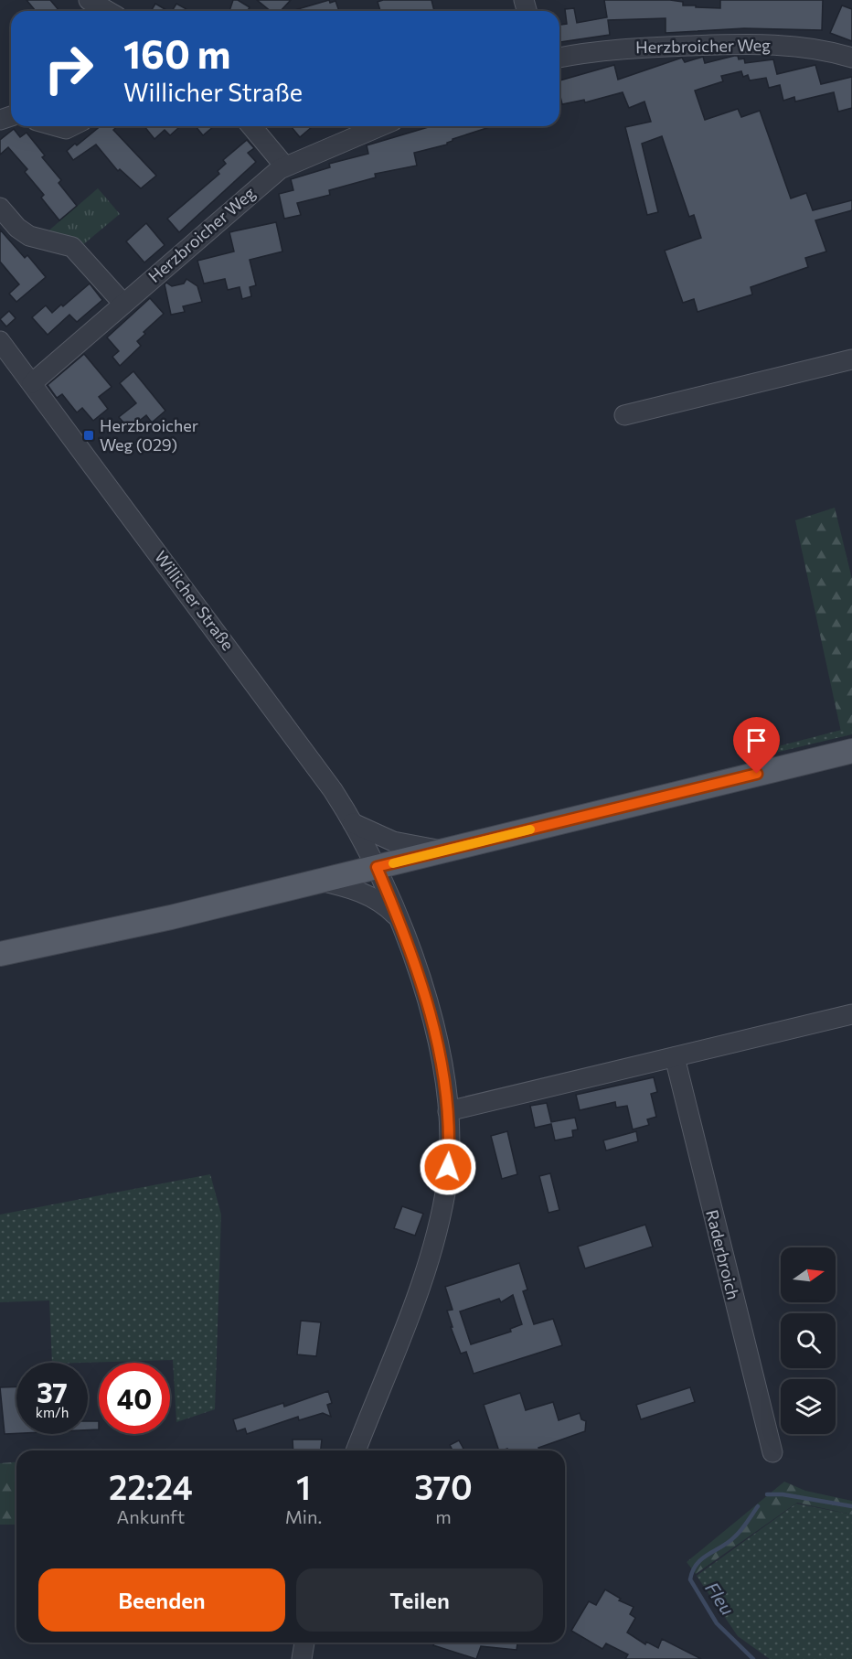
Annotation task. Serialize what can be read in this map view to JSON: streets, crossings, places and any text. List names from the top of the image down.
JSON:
{
  "streets": {
    "street": ["Herzbroicher Weg", "Willicher Straße", "Raderbroich"]
  },
  "crossings": [
    ["Herzbroicher Weg", "Willicher Straße"]
  ],
  "water": ["Fleu"],
  "places": {
    "transit": ["Herzbroicher Weg (029)"]
  },
  "north": "right",
  "page": {
    "turn": ["160 m", "Willicher Straße"],
    "speed": "37 km/h",
    "limit": "40",
    "eta": [
      "22:24",
      "Ankunft",
      "1",
      "Min.",
      "370",
      "m"
    ],
    "buttons": ["Beenden", "Teilen"]
  }
}
